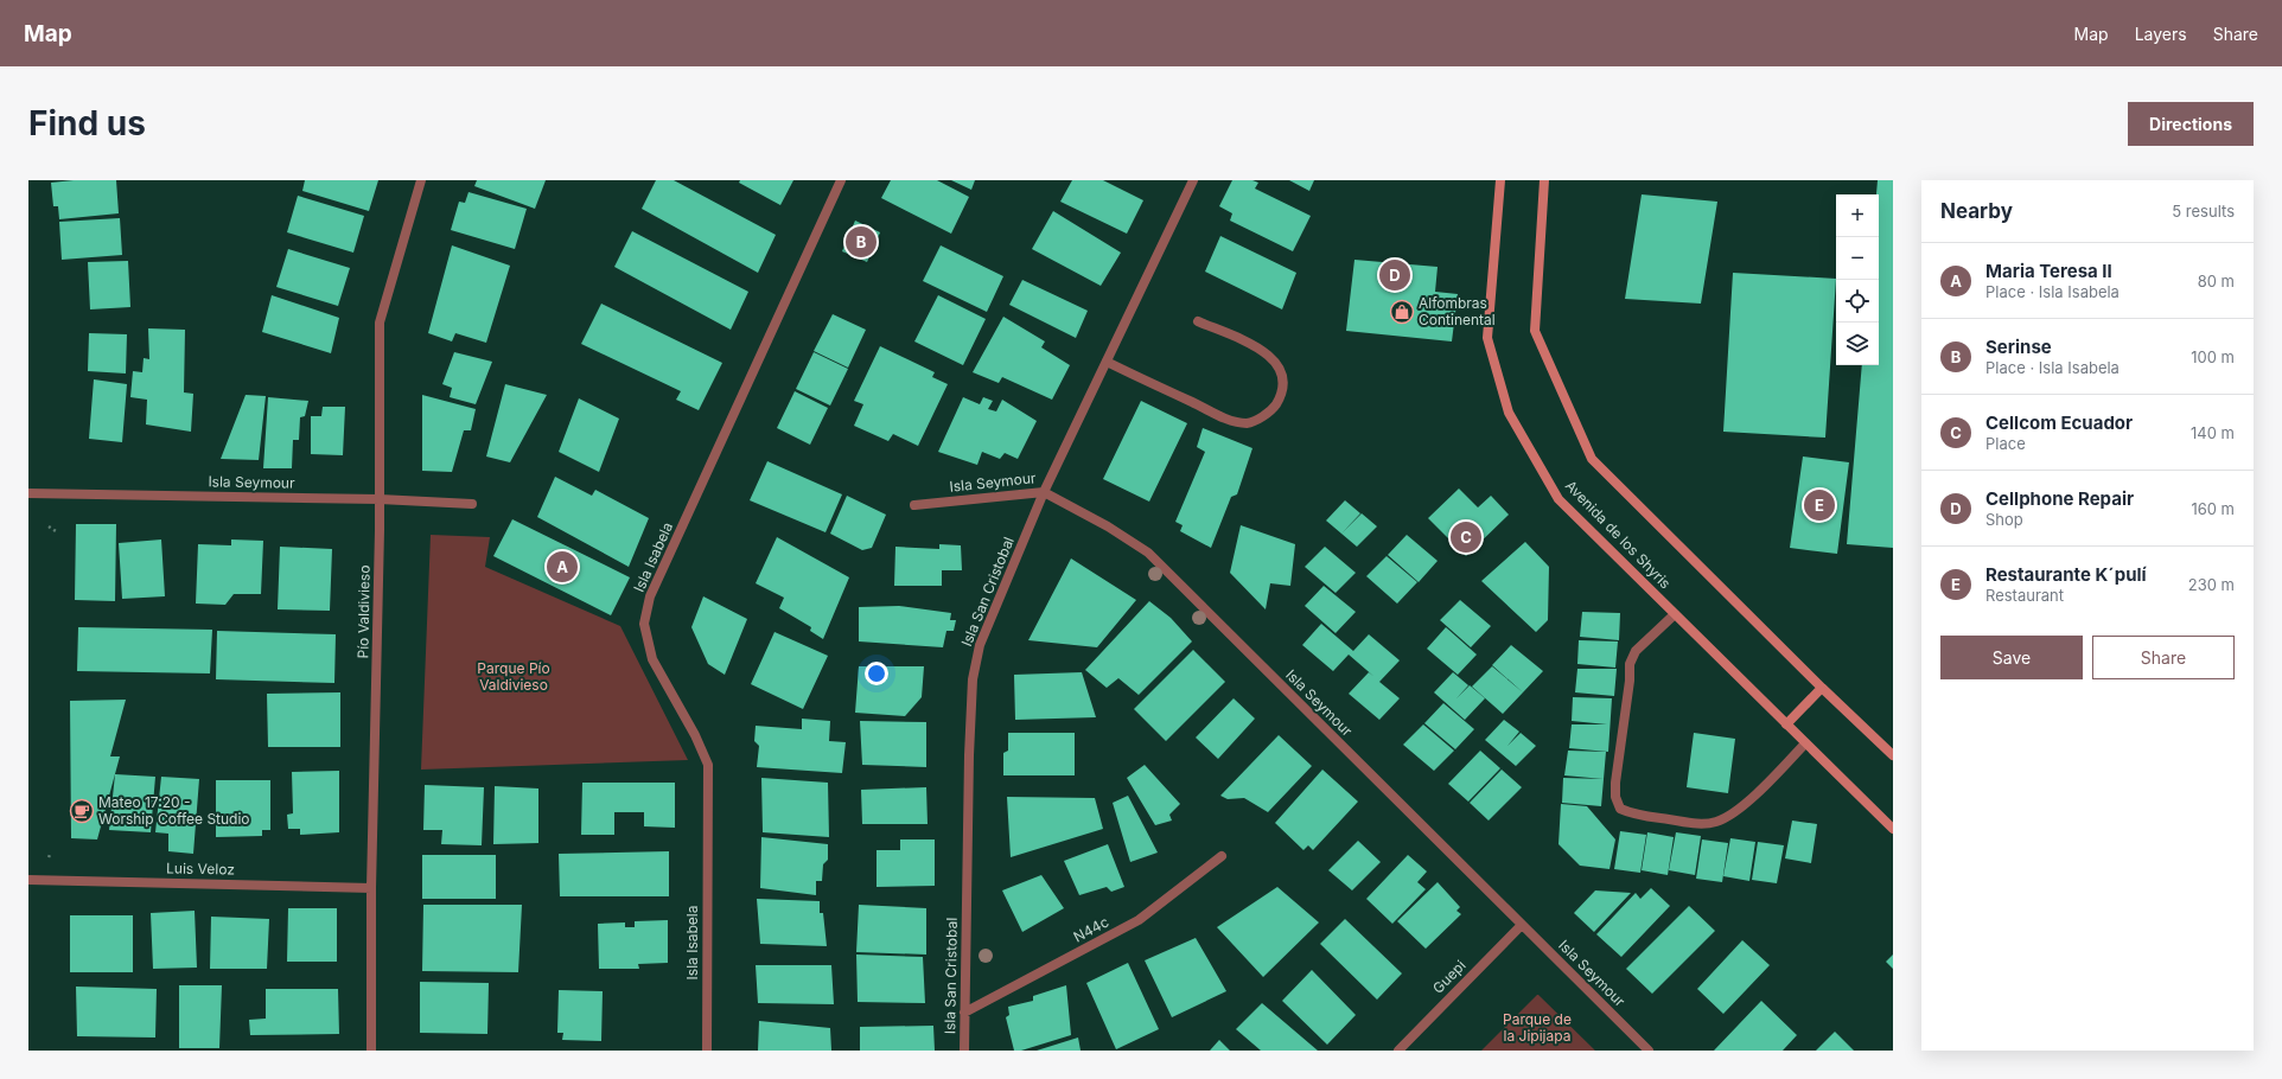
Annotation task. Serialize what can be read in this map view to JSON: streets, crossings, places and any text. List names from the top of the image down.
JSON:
{
  "streets": {
    "main road": ["Avenida de los Shyris"],
    "street": [
      "Isla Seymour",
      "Isla Isabela",
      "Isla San Cristobal",
      "Pío Valdivieso",
      "Luis Veloz",
      "N44c",
      "Guepi"
    ]
  },
  "crossings": [
    ["Isla Seymour", "Isla San Cristobal"],
    ["Isla Seymour", "Pío Valdivieso"],
    ["Isla Seymour", "Guepi"],
    ["Isla San Cristobal", "N44c"],
    ["Pío Valdivieso", "Luis Veloz"]
  ],
  "parks": ["Parque Pío Valdivieso", "Parque de la Jipijapa"],
  "places": {
    "shop": ["Alfombras Continental"],
    "cafe": ["Mateo 17:20 - Worship Coffee Studio"]
  },
  "page": {
    "header": "Map",
    "nav": ["Map", "Layers", "Share"],
    "buttons": [
      "Directions",
      ["Save", "Share"]
    ],
    "title": "Find us",
    "heading": ["Nearby", "5 results"],
    "map_buttons": ["+", "−"],
    "pins": [
      "B",
      "D",
      "E",
      "C",
      "A"
    ],
    "list": [
      {
        "mark": "A",
        "name": "Maria Teresa II",
        "note": "Place · Isla Isabela",
        "value": "80 m"
      },
      {
        "mark": "B",
        "name": "Serinse",
        "note": "Place · Isla Isabela",
        "value": "100 m"
      },
      {
        "mark": "C",
        "name": "Cellcom Ecuador",
        "note": "Place",
        "value": "140 m"
      },
      {
        "mark": "D",
        "name": "Cellphone Repair",
        "note": "Shop",
        "value": "160 m"
      },
      {
        "mark": "E",
        "name": "Restaurante K´pulí",
        "note": "Restaurant",
        "value": "230 m"
      }
    ]
  }
}
